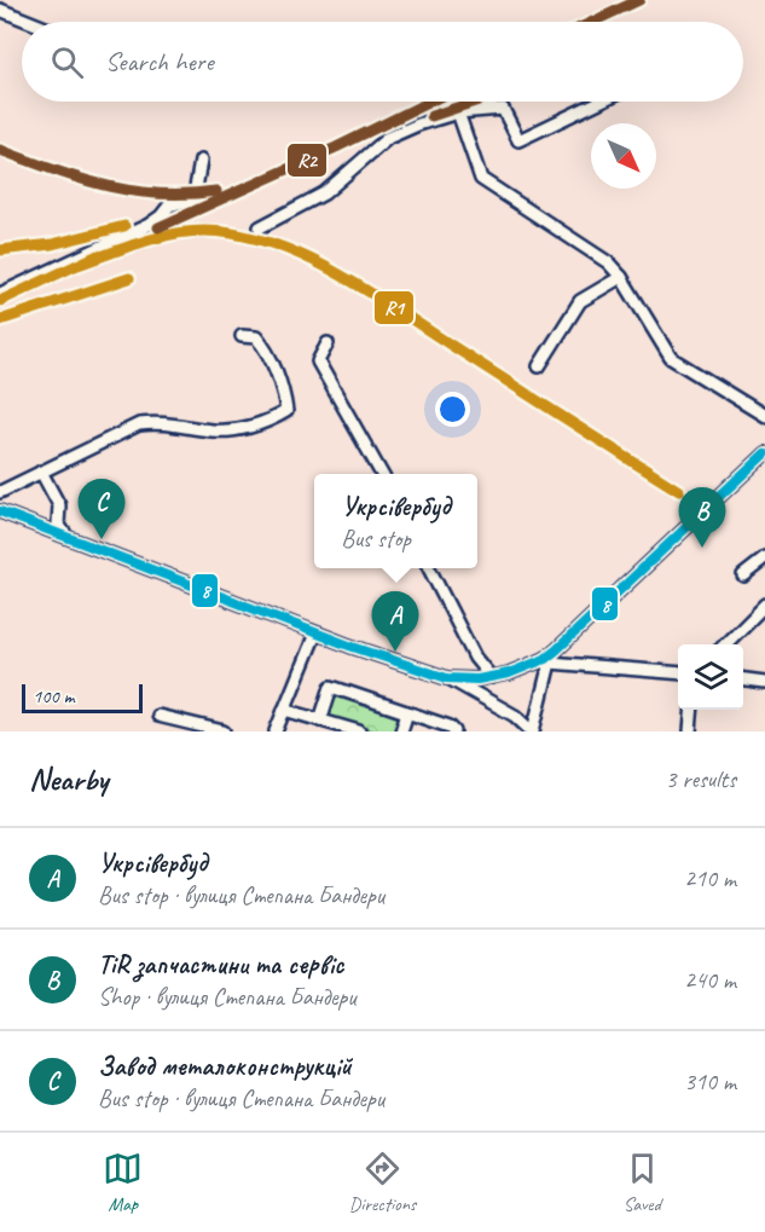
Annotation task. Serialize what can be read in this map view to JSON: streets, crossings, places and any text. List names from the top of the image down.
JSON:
{
  "lines": ["transit line R2", "transit line R1", "transit line 8"],
  "scale_bar": "100 m",
  "north": "bottom right",
  "page": {
    "search": "Search here",
    "popup": ["Укрсівербуд", "Bus stop"],
    "pins": ["C", "B", "A"],
    "scale": "100 m",
    "heading": ["Nearby", "3 results"],
    "list": [
      {
        "mark": "A",
        "name": "Укрсівербуд",
        "note": "Bus stop · вулиця Степана Бандери",
        "value": "210 m"
      },
      {
        "mark": "B",
        "name": "TiR запчастини та сервіс",
        "note": "Shop · вулиця Степана Бандери",
        "value": "240 m"
      },
      {
        "mark": "C",
        "name": "Завод металоконструкцій",
        "note": "Bus stop · вулиця Степана Бандери",
        "value": "310 m"
      }
    ],
    "nav": ["Map", "Directions", "Saved"]
  }
}
